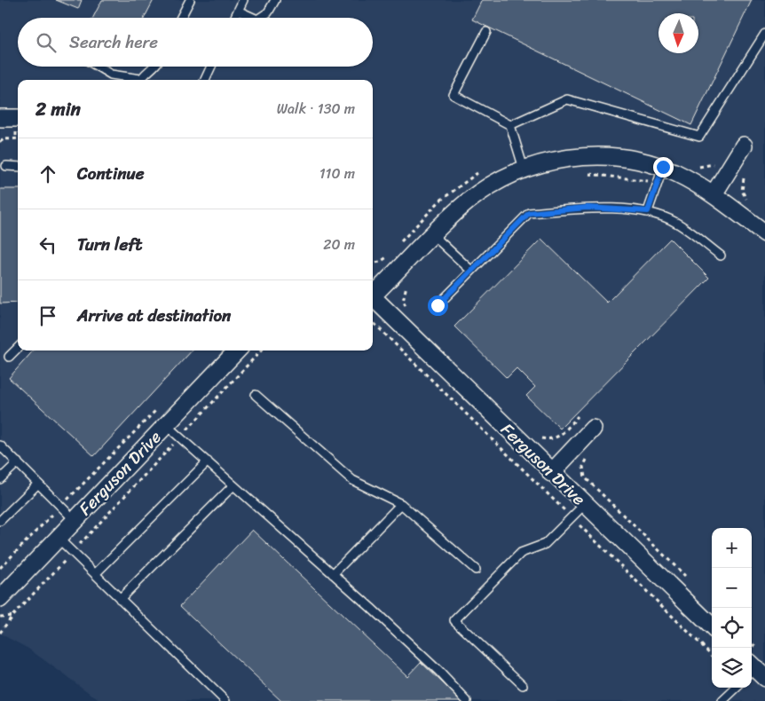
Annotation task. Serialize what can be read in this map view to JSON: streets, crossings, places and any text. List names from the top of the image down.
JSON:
{
  "streets": {
    "street": ["Ferguson Drive"]
  },
  "north": "bottom",
  "page": {
    "search": "Search here",
    "heading": ["2 min", "Walk · 130 m"],
    "list": [
      ["Continue", "110 m"],
      ["Turn left", "20 m"],
      "Arrive at destination"
    ],
    "map_buttons": ["+", "−"]
  }
}
